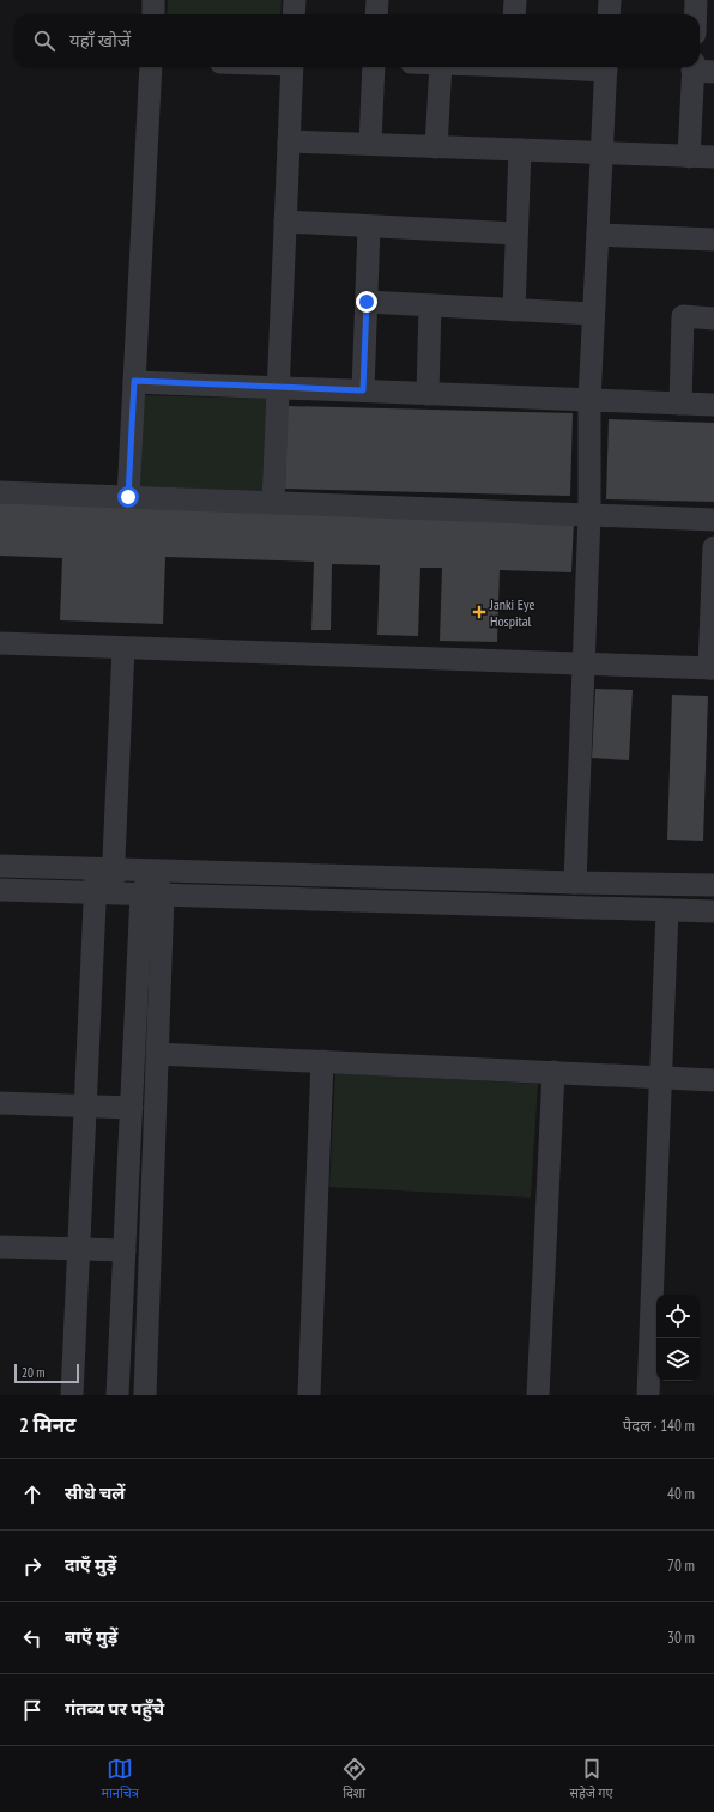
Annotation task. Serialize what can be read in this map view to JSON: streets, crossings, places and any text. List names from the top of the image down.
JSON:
{
  "places": {
    "health": ["Janki Eye Hospital"]
  },
  "scale_bar": "20 m",
  "page": {
    "search": "यहाँ खोजें",
    "scale": "20 m",
    "heading": ["2 मिनट", "पैदल · 140 m"],
    "list": [
      ["सीधे चलें", "40 m"],
      ["दाएँ मुड़ें", "70 m"],
      ["बाएँ मुड़ें", "30 m"],
      "गंतव्य पर पहुँचे"
    ],
    "nav": ["मानचित्र", "दिशा", "सहेजे गए"]
  }
}
